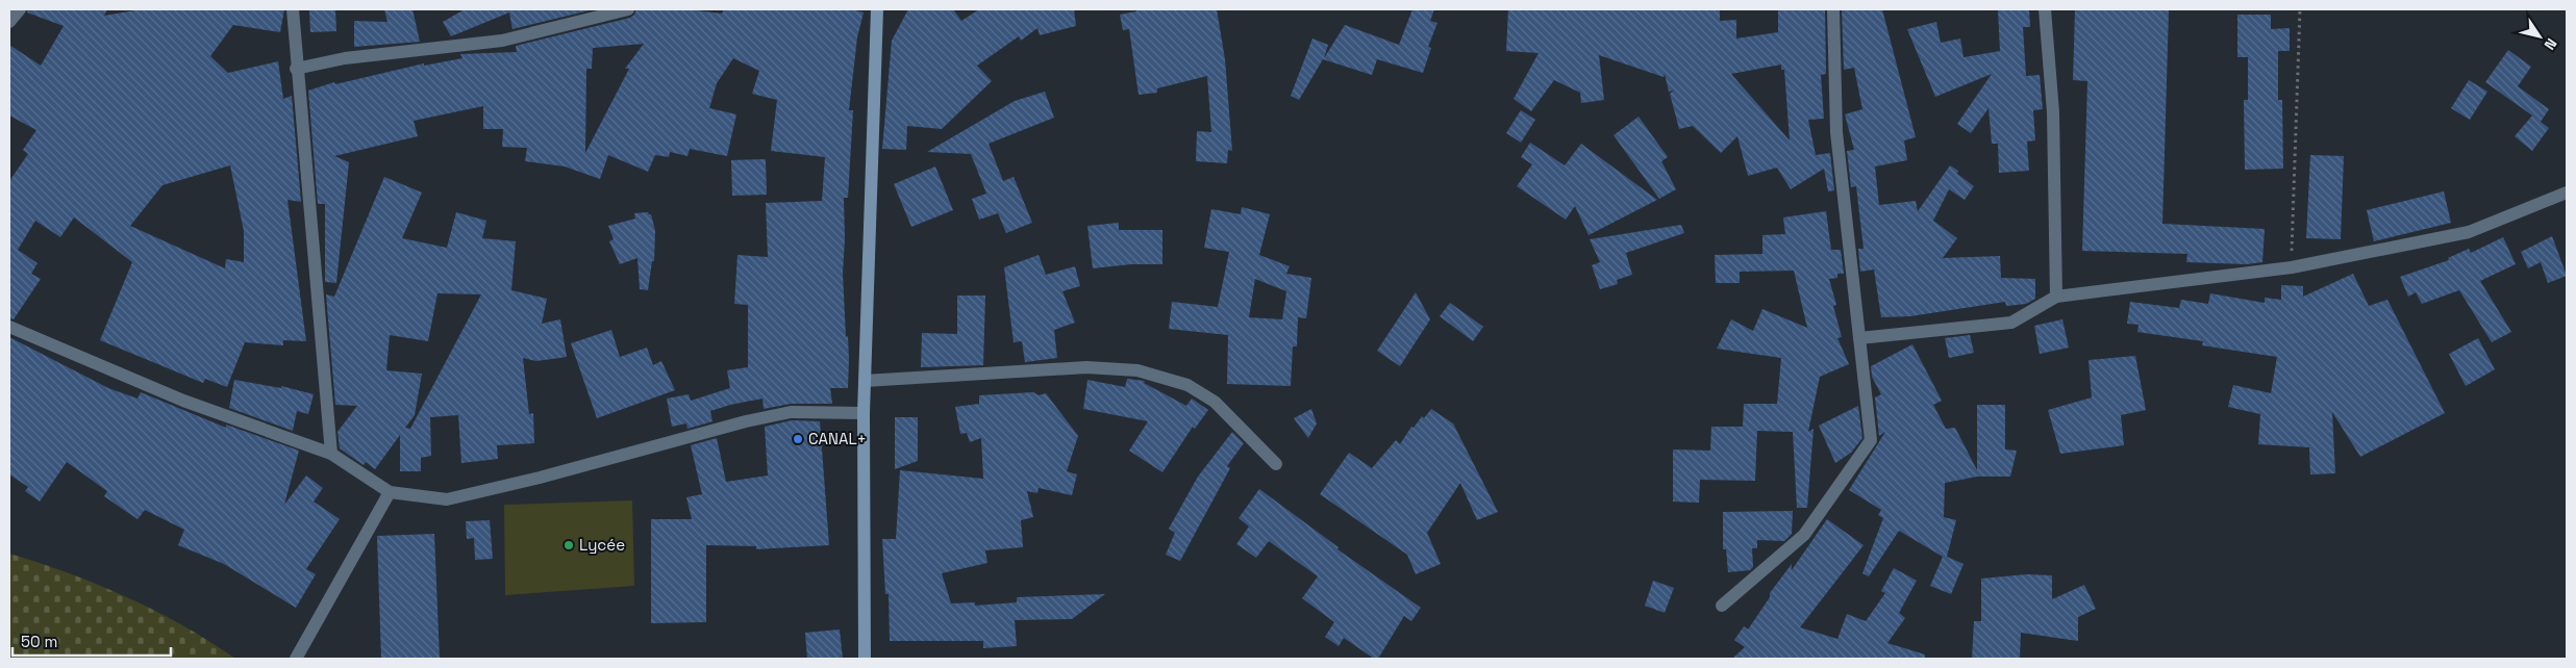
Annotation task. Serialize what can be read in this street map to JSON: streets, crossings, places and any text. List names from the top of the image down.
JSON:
{
  "places": ["CANAL+", "Lycée"],
  "scale_bar": "50 m",
  "north": "bottom right"
}
